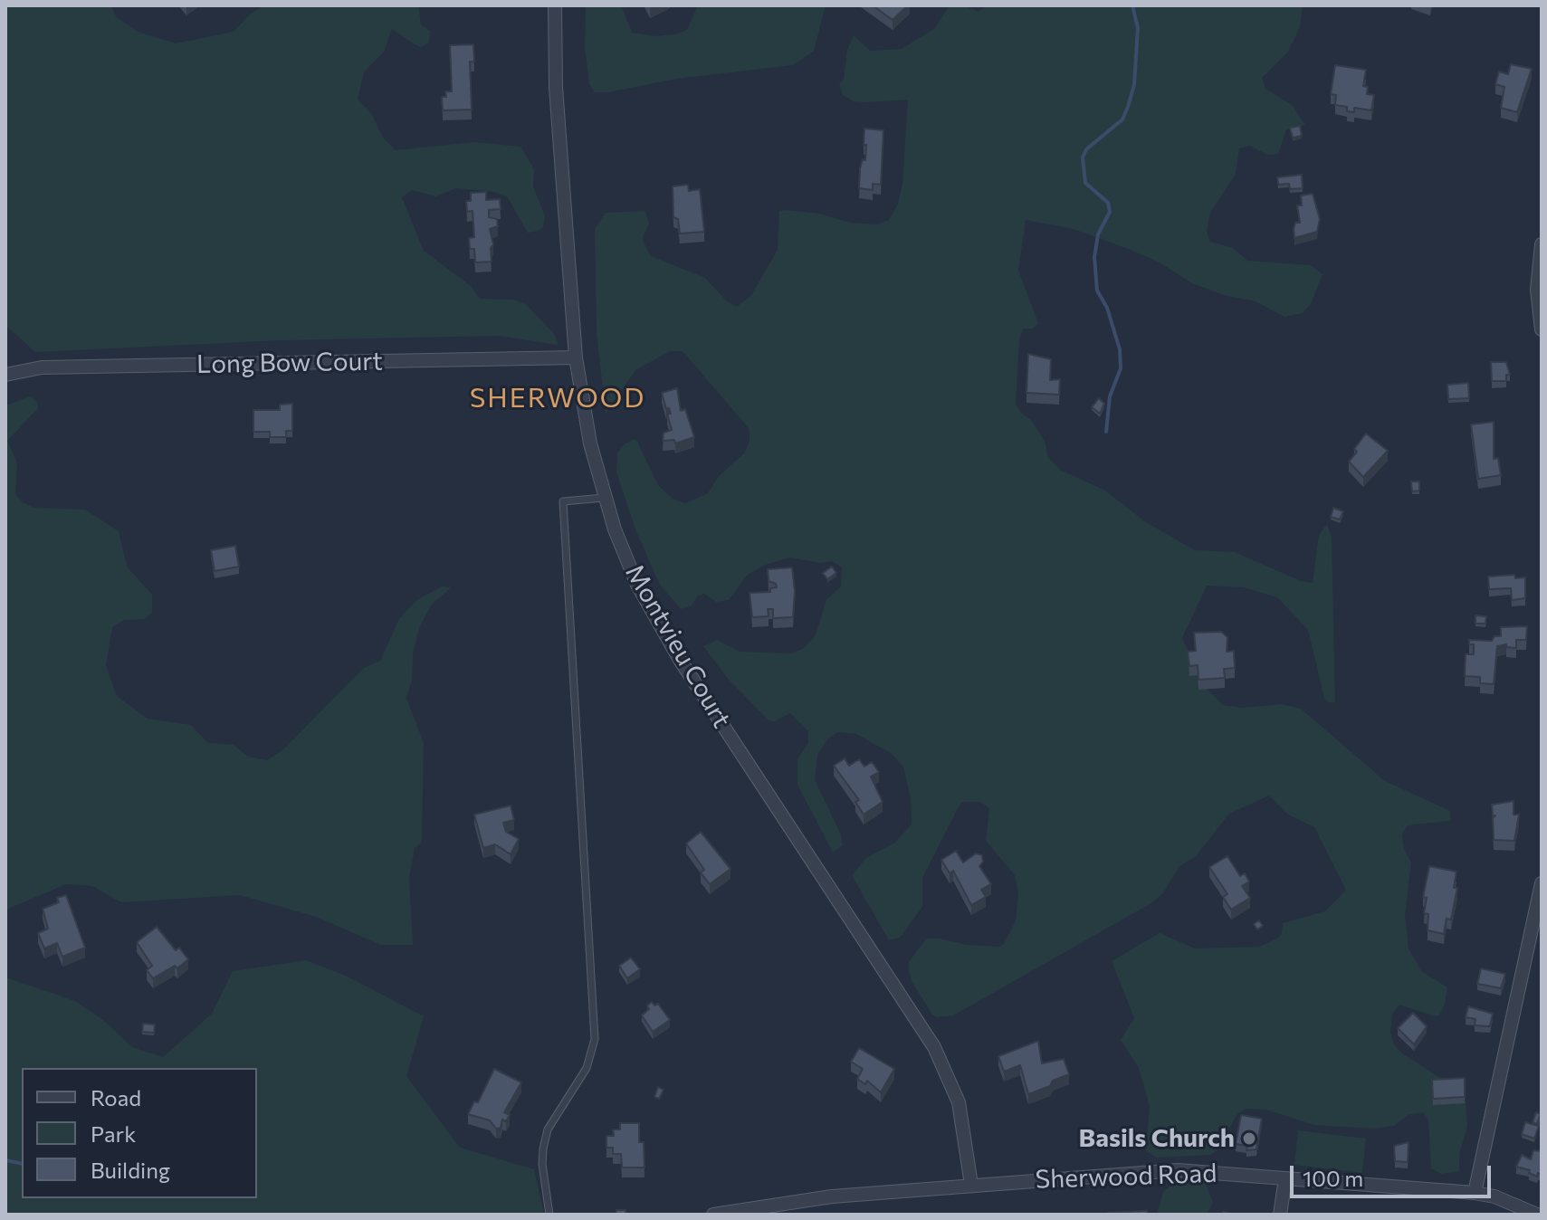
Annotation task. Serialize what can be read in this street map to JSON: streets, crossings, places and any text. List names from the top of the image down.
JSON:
{
  "streets": {
    "street": ["Long Bow Court", "Montvieu Court", "Sherwood Road"]
  },
  "crossings": [
    ["Long Bow Court", "Montvieu Court"],
    ["Montvieu Court", "Sherwood Road"]
  ],
  "districts": ["SHERWOOD"],
  "places": ["Basils Church"],
  "legend": ["Road", "Park", "Building"],
  "scale_bar": "100 m"
}
